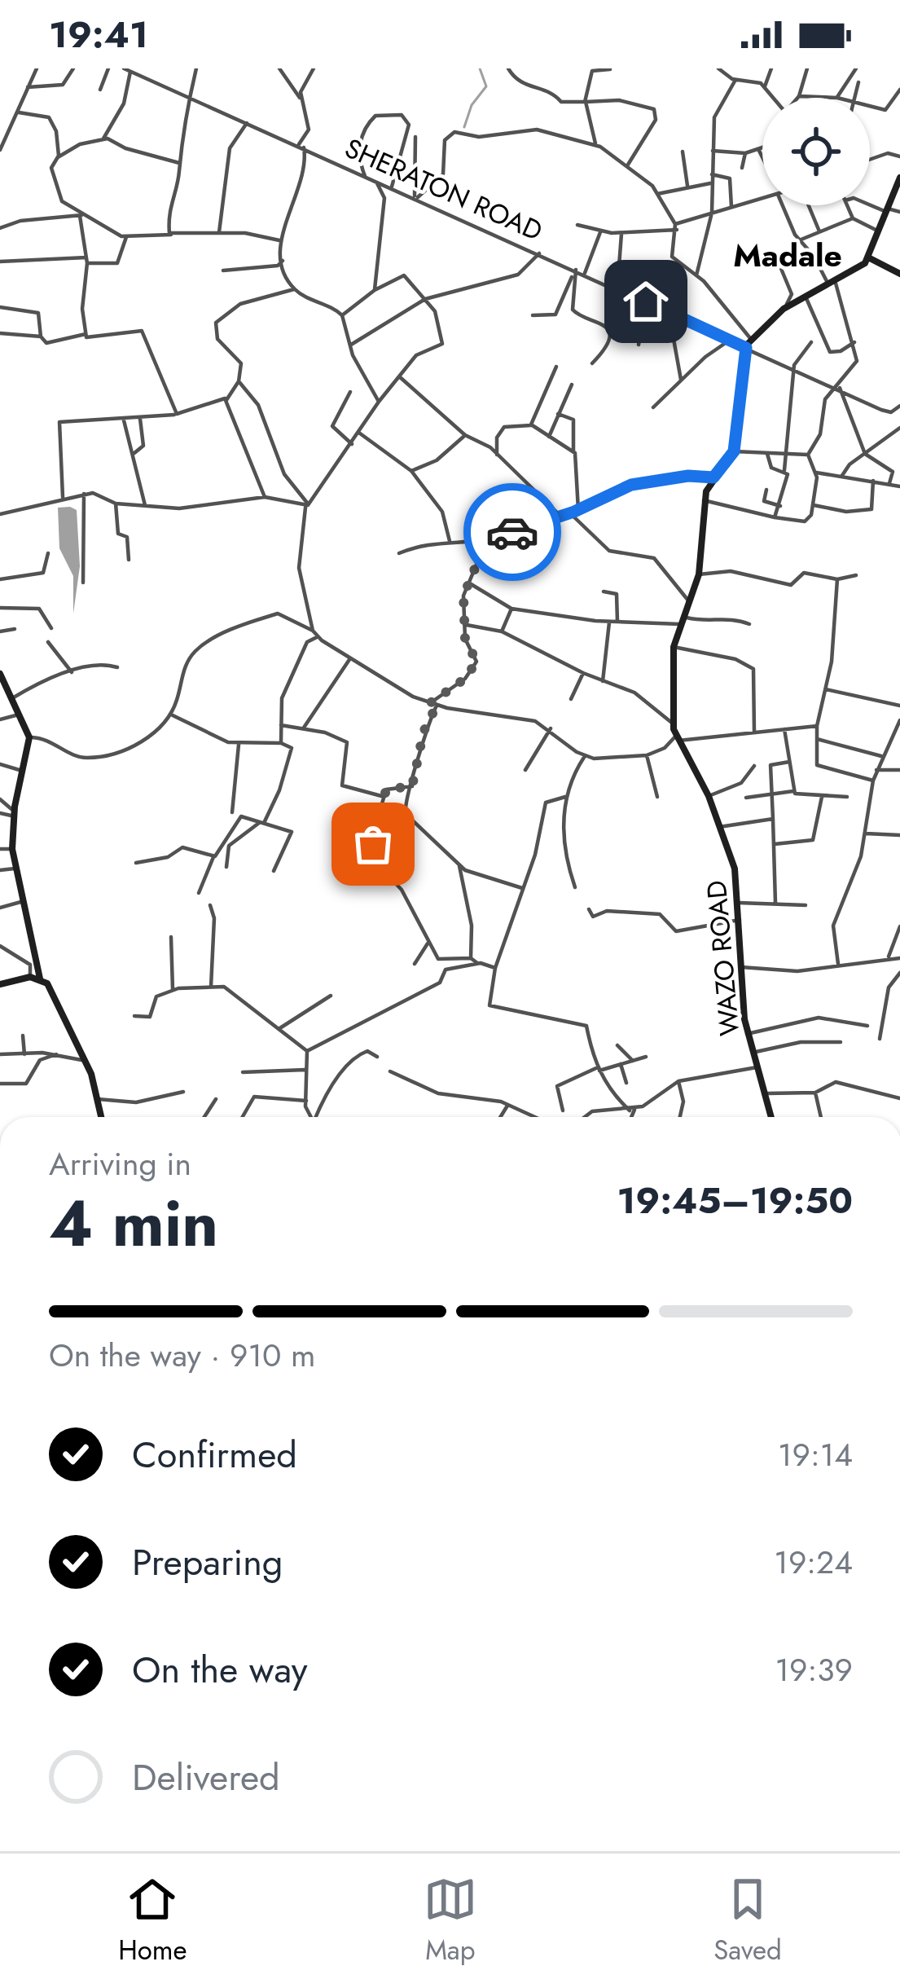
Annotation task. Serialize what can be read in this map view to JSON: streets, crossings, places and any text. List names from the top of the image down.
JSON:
{
  "streets": {
    "main road": ["WAZO ROAD"],
    "street": ["SHERATON ROAD"]
  },
  "districts": ["Madale"],
  "page": {
    "status": "19:41",
    "heading": ["4 min", "Arriving in", "19:45–19:50"],
    "bar": "On the way · 910 m",
    "list": [
      ["Confirmed", "19:14"],
      ["Preparing", "19:24"],
      ["On the way", "19:39"],
      "Delivered"
    ],
    "tabs": ["Home", "Map", "Saved"]
  }
}
